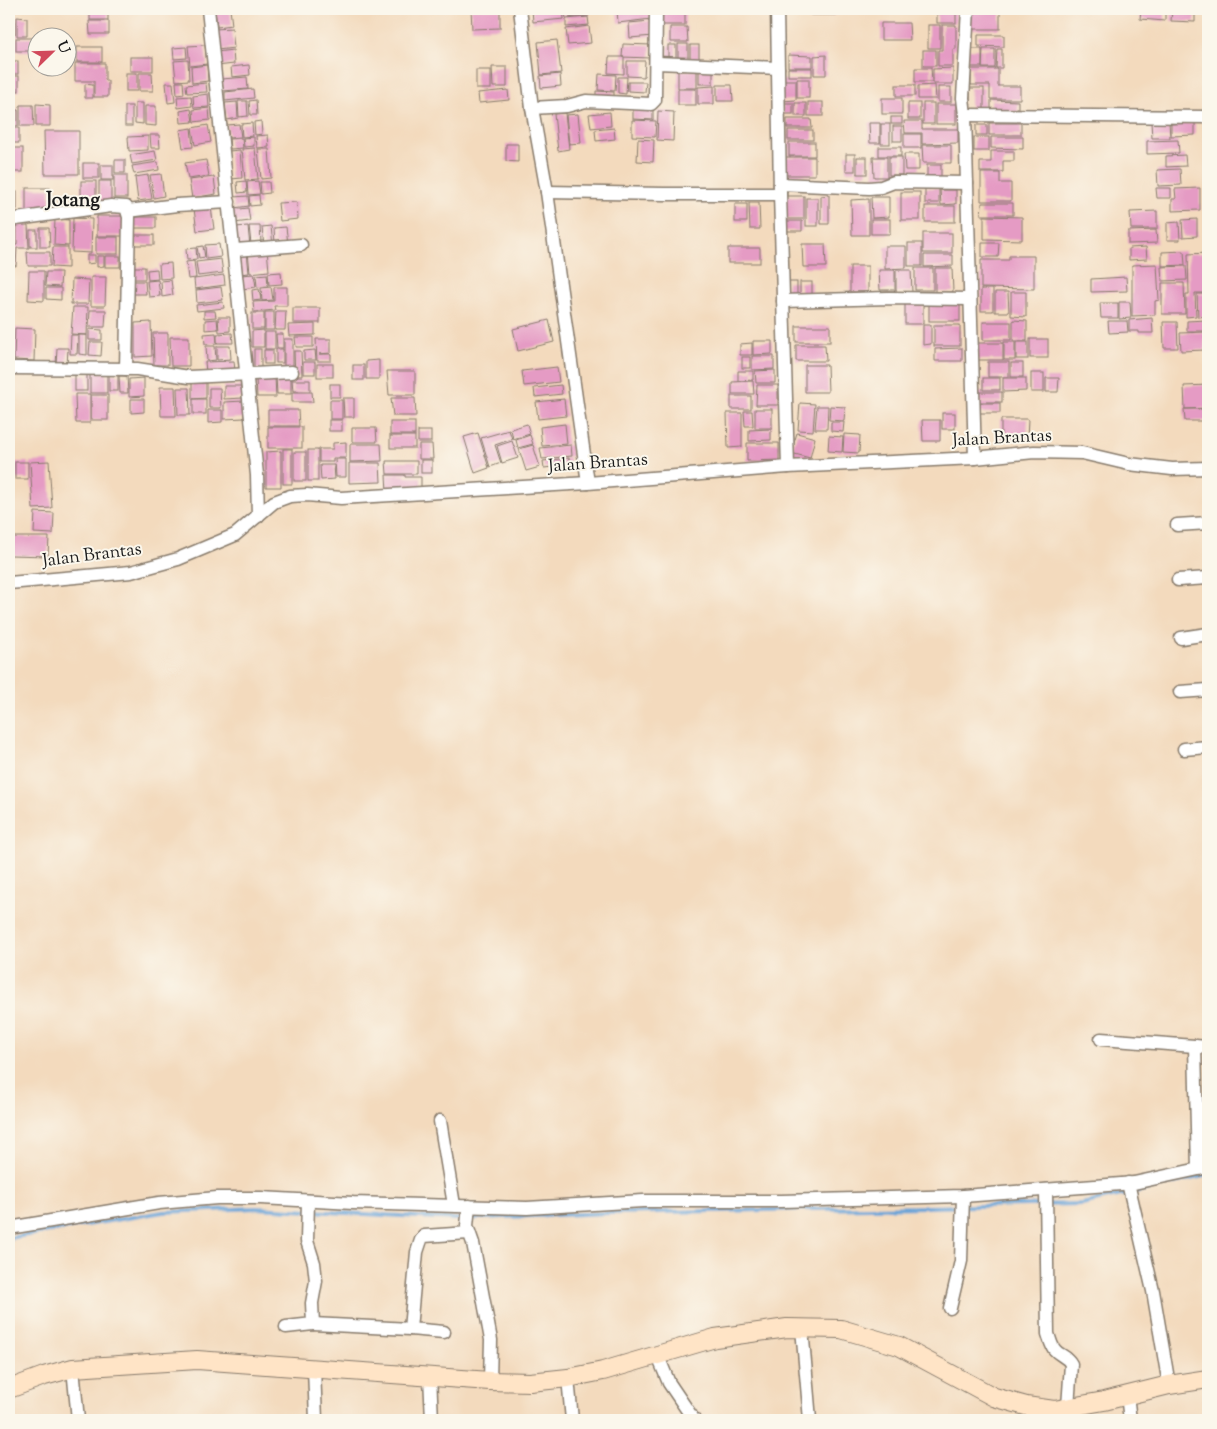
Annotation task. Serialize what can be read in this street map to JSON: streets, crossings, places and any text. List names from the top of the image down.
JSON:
{
  "streets": {
    "street": ["Jalan Brantas"]
  },
  "districts": ["Jotang"],
  "north": "top right"
}
